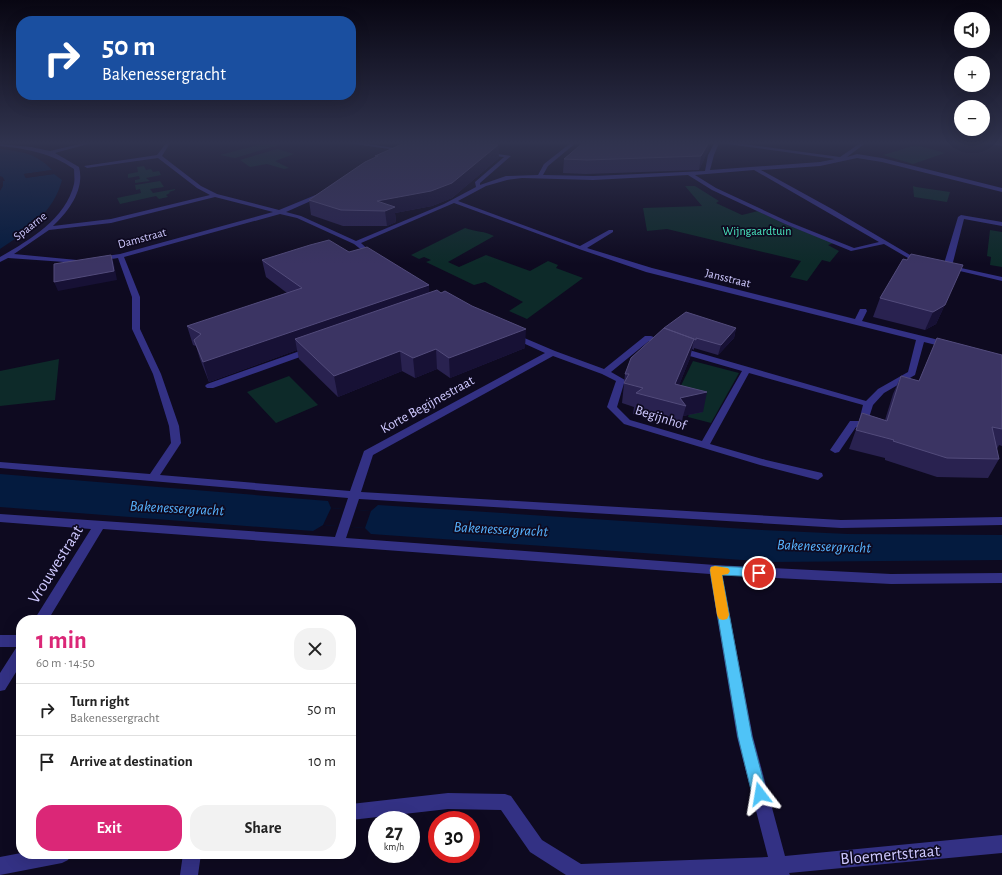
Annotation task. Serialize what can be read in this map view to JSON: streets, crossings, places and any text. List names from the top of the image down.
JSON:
{
  "streets": {
    "street": [
      "Spaarne",
      "Damstraat",
      "Jansstraat",
      "Korte Begijnestraat",
      "Begijnhof",
      "Vrouwestraat",
      "Bloemertstraat"
    ]
  },
  "water": ["Bakenessergracht"],
  "parks": ["Wijngaardtuin"],
  "page": {
    "map_buttons": ["+", "−"],
    "turn": ["50 m", "Bakenessergracht"],
    "heading": ["1 min", "60 m · 14:50"],
    "list": [
      {
        "name": "Turn right",
        "note": "Bakenessergracht",
        "value": "50 m"
      },
      {
        "name": "Arrive at destination",
        "value": "10 m"
      }
    ],
    "buttons": ["Exit", "Share"],
    "speed": "27 km/h",
    "limit": "30"
  }
}
